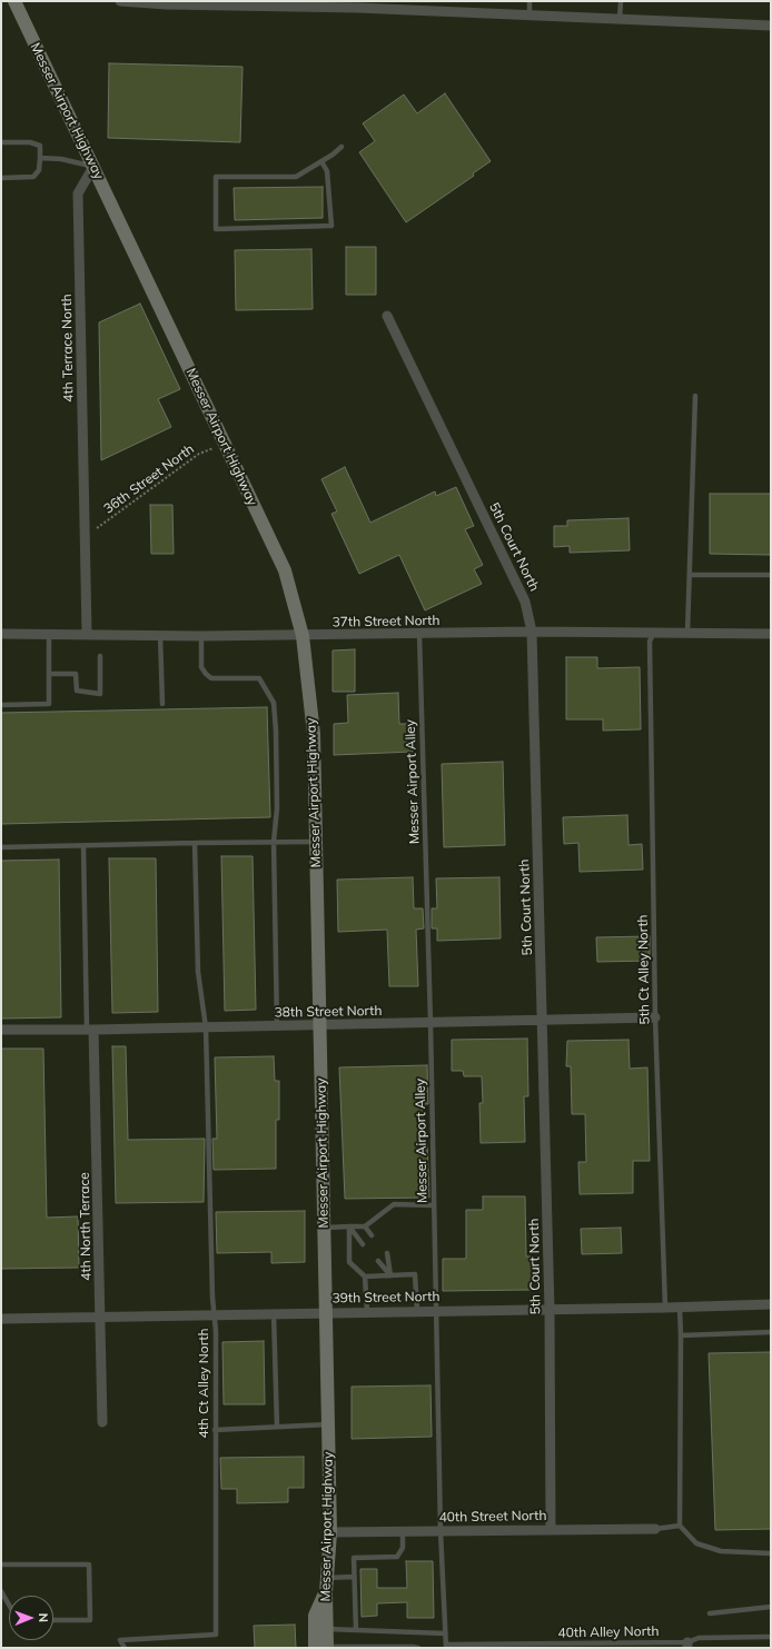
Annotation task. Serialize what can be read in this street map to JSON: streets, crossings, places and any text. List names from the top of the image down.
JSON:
{
  "streets": {
    "main road": ["Messer Airport Highway"],
    "street": [
      "4th Terrace North",
      "5th Court North",
      "37th Street North",
      "38th Street North",
      "4th North Terrace",
      "39th Street North",
      "40th Street North"
    ],
    "lane": [
      "Messer Airport Alley",
      "5th Ct Alley North",
      "4th Ct Alley North",
      "40th Alley North"
    ],
    "path": ["36th Street North"]
  },
  "crossings": [
    ["Messer Airport Highway", "4th Terrace North"],
    ["Messer Airport Highway", "36th Street North"],
    ["Messer Airport Highway", "37th Street North"],
    ["Messer Airport Highway", "38th Street North"],
    ["Messer Airport Highway", "39th Street North"],
    ["Messer Airport Highway", "40th Street North"],
    ["4th Terrace North", "36th Street North"],
    ["4th Terrace North", "37th Street North"],
    ["5th Court North", "37th Street North"],
    ["5th Court North", "38th Street North"],
    ["5th Court North", "39th Street North"],
    ["5th Court North", "40th Street North"],
    ["37th Street North", "Messer Airport Alley"],
    ["37th Street North", "5th Ct Alley North"],
    ["Messer Airport Alley", "38th Street North"],
    ["Messer Airport Alley", "39th Street North"],
    ["Messer Airport Alley", "40th Street North"],
    ["Messer Airport Alley", "40th Alley North"],
    ["5th Ct Alley North", "38th Street North"],
    ["5th Ct Alley North", "39th Street North"],
    ["38th Street North", "4th North Terrace"],
    ["38th Street North", "4th Ct Alley North"],
    ["4th North Terrace", "39th Street North"],
    ["39th Street North", "4th Ct Alley North"]
  ],
  "north": "right"
}
